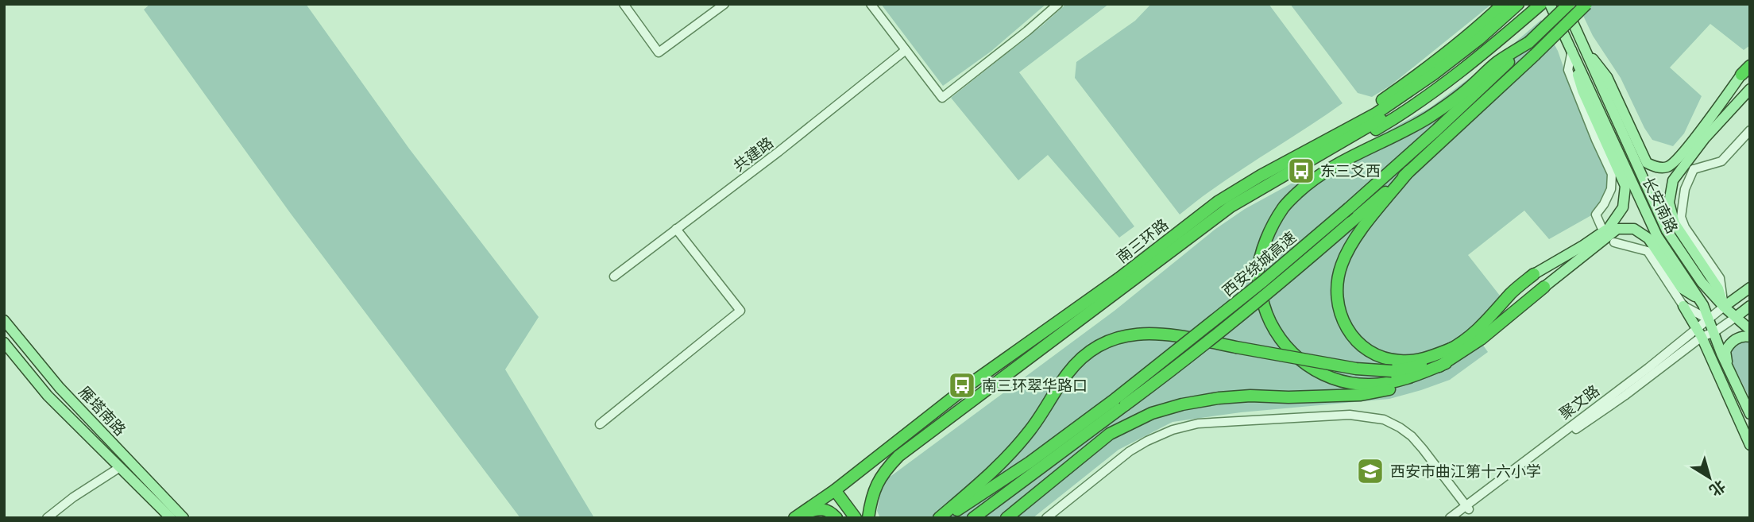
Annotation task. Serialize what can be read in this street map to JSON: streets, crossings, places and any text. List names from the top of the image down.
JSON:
{
  "streets": {
    "highway": ["南三环路", "西安绕城高速"],
    "main road": ["长安南路", "雁塔南路"],
    "street": ["共建路", "聚文路"]
  },
  "crossings": [
    ["长安南路", "西安绕城高速"],
    ["长安南路", "聚文路"]
  ],
  "places": {
    "bus stop": ["东三爻西", "南三环翠华路口"],
    "school or university": ["西安市曲江第十六小学"]
  },
  "north": "bottom right"
}
